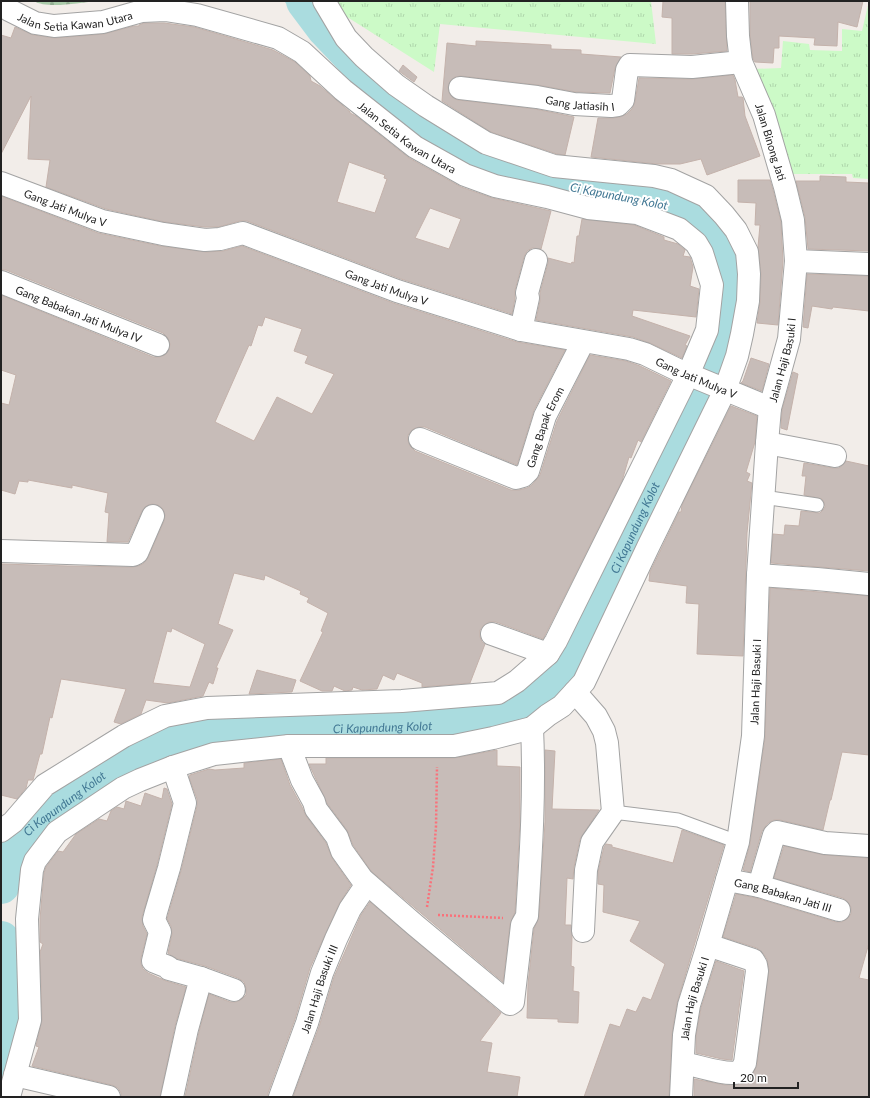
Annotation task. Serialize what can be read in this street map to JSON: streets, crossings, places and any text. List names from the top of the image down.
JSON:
{
  "streets": {
    "street": [
      "Jalan Setia Kawan Utara",
      "Gang Jatiasih I",
      "Jalan Binong Jati",
      "Gang Jati Mulya V",
      "Gang Babakan Jati Mulya IV",
      "Jalan Haji Basuki I",
      "Gang Bapak Erom",
      "Gang Babakan Jati III",
      "Jalan Haji Basuki III"
    ]
  },
  "crossings": [
    ["Jalan Setia Kawan Utara", "Gang Jati Mulya V"],
    ["Gang Jatiasih I", "Jalan Binong Jati"],
    ["Jalan Binong Jati", "Jalan Haji Basuki I"],
    ["Gang Jati Mulya V", "Jalan Haji Basuki I"],
    ["Gang Jati Mulya V", "Gang Bapak Erom"],
    ["Jalan Haji Basuki I", "Gang Babakan Jati III"]
  ],
  "water": ["Ci Kapundung Kolot"],
  "scale_bar": "20 m"
}
